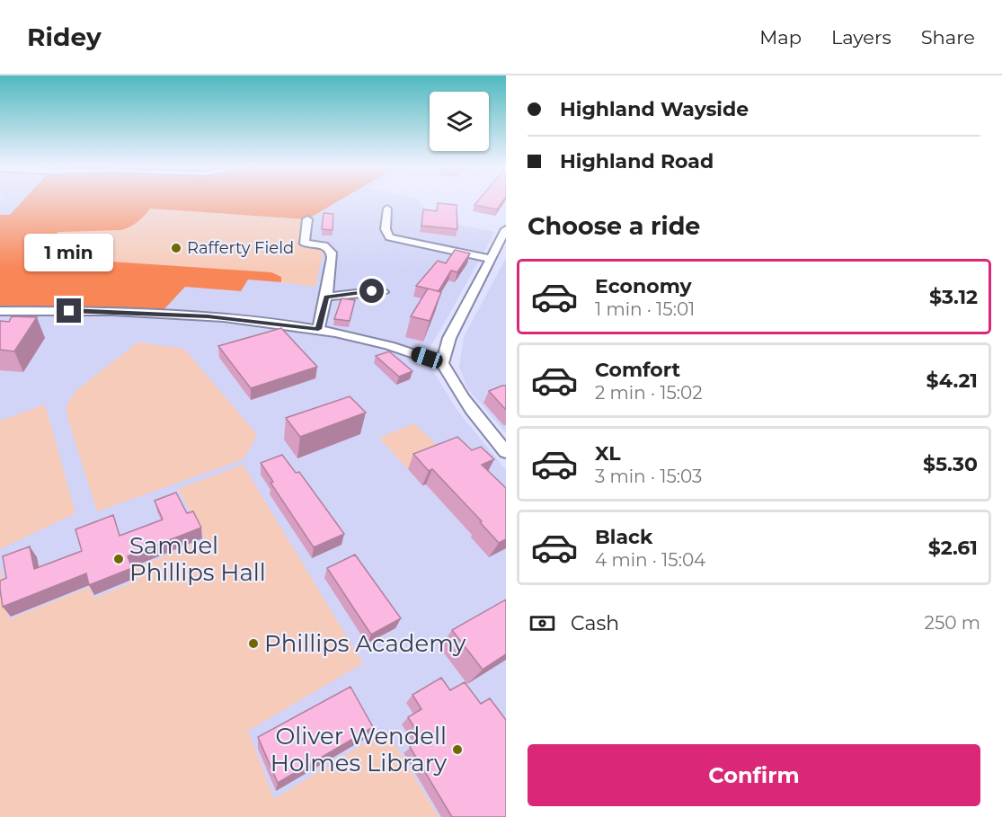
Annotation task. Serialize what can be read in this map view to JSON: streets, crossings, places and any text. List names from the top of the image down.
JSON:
{
  "places": [
    "Rafferty Field",
    "Samuel Phillips Hall",
    "Phillips Academy",
    "Oliver Wendell Holmes Library"
  ],
  "page": {
    "header": "Ridey",
    "nav": ["Map", "Layers", "Share"],
    "banner": ["Highland Wayside", "Highland Road"],
    "heading": "Choose a ride",
    "bubble": "1 min",
    "list": [
      {
        "name": "Economy",
        "note": "1 min · 15:01",
        "value": "$3.12"
      },
      {
        "name": "Comfort",
        "note": "2 min · 15:02",
        "value": "$4.21"
      },
      {
        "name": "XL",
        "note": "3 min · 15:03",
        "value": "$5.30"
      },
      {
        "name": "Black",
        "note": "4 min · 15:04",
        "value": "$2.61"
      }
    ],
    "pay": ["Cash", "250 m"],
    "buttons": "Confirm"
  }
}
